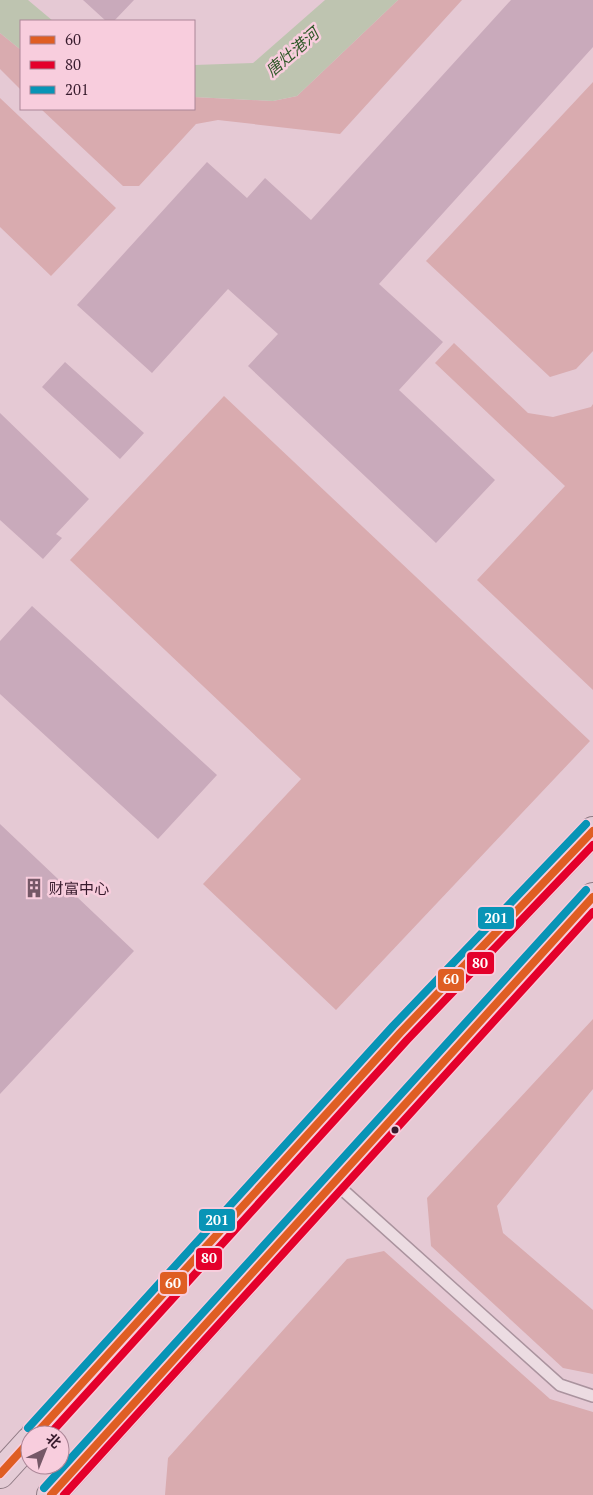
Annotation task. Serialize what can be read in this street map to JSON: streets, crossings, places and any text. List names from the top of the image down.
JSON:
{
  "water": ["唐灶港河"],
  "places": {
    "building": ["财富中心"]
  },
  "lines": ["transit line 201", "transit line 60", "transit line 80"],
  "legend": ["60", "80", "201"],
  "north": "top right"
}
